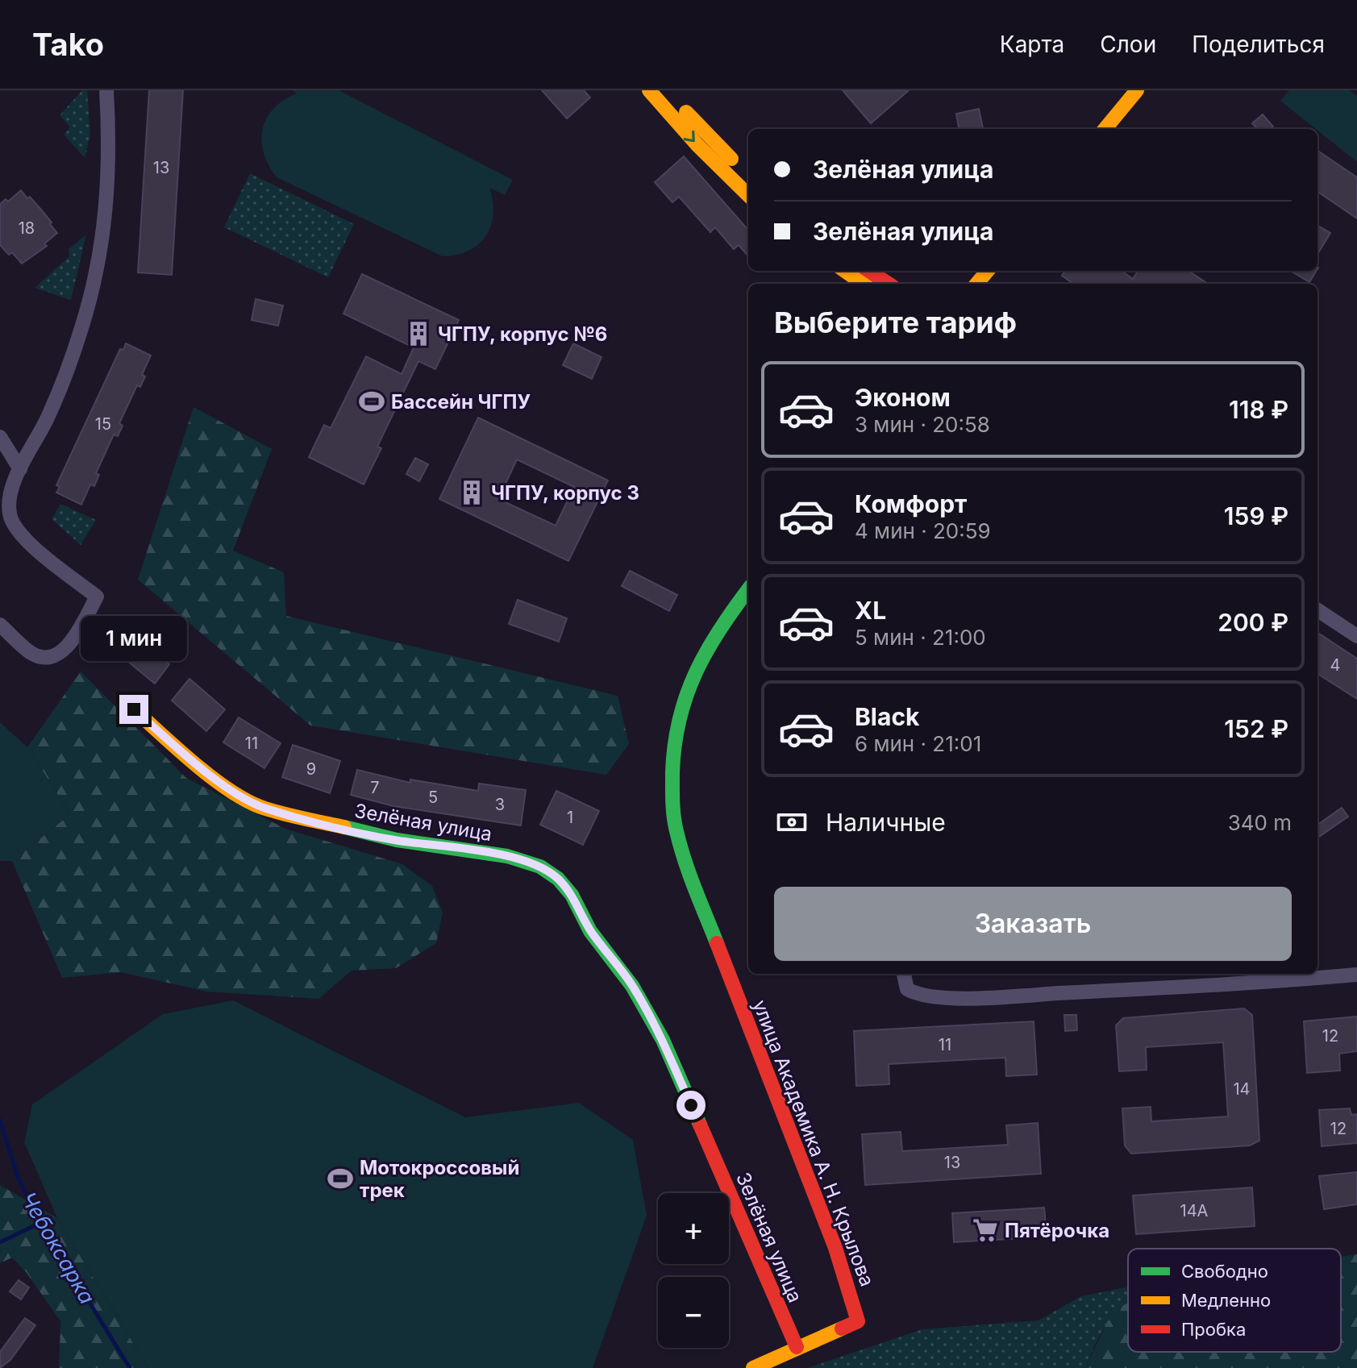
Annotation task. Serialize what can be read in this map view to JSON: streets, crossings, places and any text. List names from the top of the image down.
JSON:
{
  "streets": {
    "main road": ["Зелёная улица", "улица Академика А. Н. Крылова"]
  },
  "crossings": [
    ["Зелёная улица", "улица Академика А. Н. Крылова"]
  ],
  "water": ["Чебоксарка"],
  "places": {
    "building": ["ЧГПУ, корпус №6", "ЧГПУ, корпус 3"],
    "sports": ["Бассейн ЧГПУ", "Мотокроссовый трек"],
    "supermarket": ["Пятёрочка"]
  },
  "house_numbers": [
    "13",
    "18",
    "15",
    "4",
    "11",
    "9",
    "7",
    "5",
    "3",
    "1",
    "12",
    "11",
    "14",
    "12",
    "13",
    "14А"
  ],
  "legend": ["Свободно", "Медленно", "Пробка"],
  "page": {
    "header": "Tako",
    "nav": ["Карта", "Слои", "Поделиться"],
    "banner": ["Зелёная улица", "Зелёная улица"],
    "heading": "Выберите тариф",
    "list": [
      {
        "name": "Эконом",
        "note": "3 мин · 20:58",
        "value": "118 ₽"
      },
      {
        "name": "Комфорт",
        "note": "4 мин · 20:59",
        "value": "159 ₽"
      },
      {
        "name": "XL",
        "note": "5 мин · 21:00",
        "value": "200 ₽"
      },
      {
        "name": "Black",
        "note": "6 мин · 21:01",
        "value": "152 ₽"
      }
    ],
    "bubble": "1 мин",
    "pay": ["Наличные", "340 m"],
    "buttons": "Заказать",
    "map_buttons": ["+", "−"]
  }
}
